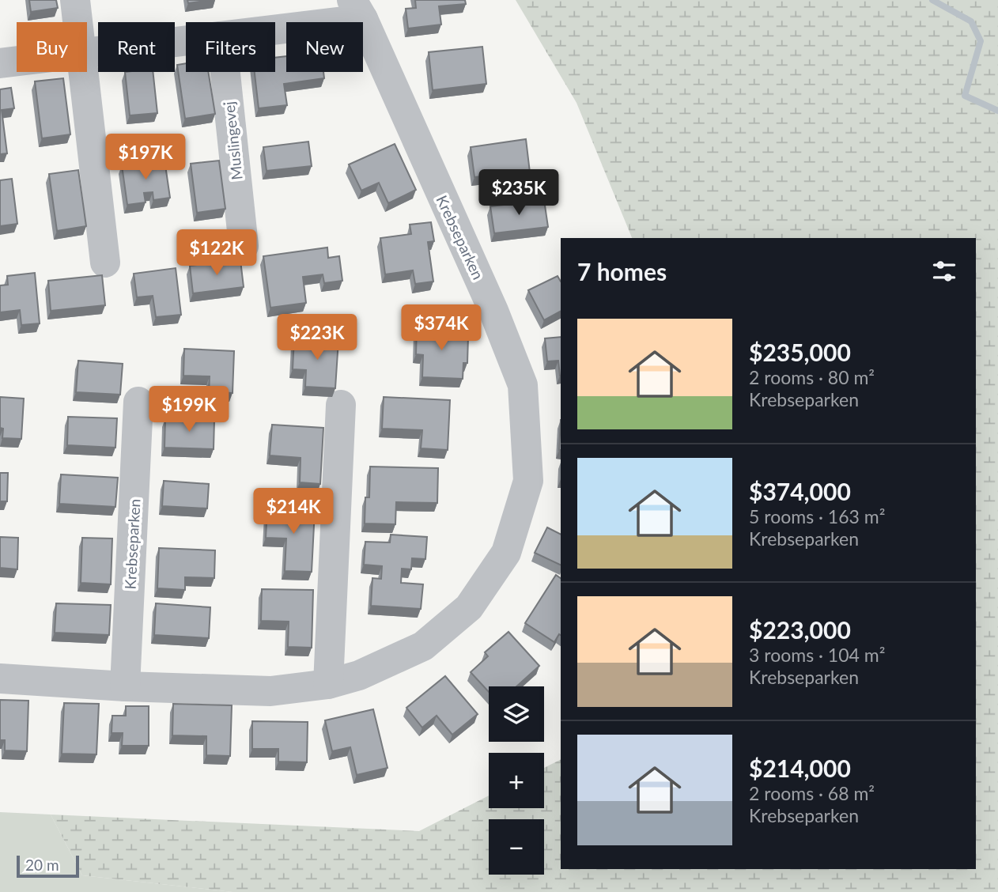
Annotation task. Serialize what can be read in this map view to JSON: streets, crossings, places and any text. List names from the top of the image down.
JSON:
{
  "streets": {
    "street": ["Muslingevej", "Krebseparken"]
  },
  "scale_bar": "20 m",
  "page": {
    "chip": [
      "Buy",
      "Rent",
      "Filters",
      "New"
    ],
    "price": [
      "$197K",
      "$235K",
      "$122K",
      "$374K",
      "$223K",
      "$199K",
      "$214K"
    ],
    "heading": "7 homes",
    "list": [
      {
        "name": "$235,000",
        "note": "2 rooms · 80 m² · Krebseparken"
      },
      {
        "name": "$374,000",
        "note": "5 rooms · 163 m² · Krebseparken"
      },
      {
        "name": "$223,000",
        "note": "3 rooms · 104 m² · Krebseparken"
      },
      {
        "name": "$214,000",
        "note": "2 rooms · 68 m² · Krebseparken"
      }
    ],
    "map_buttons": ["+", "−"],
    "scale": "20 m"
  }
}
